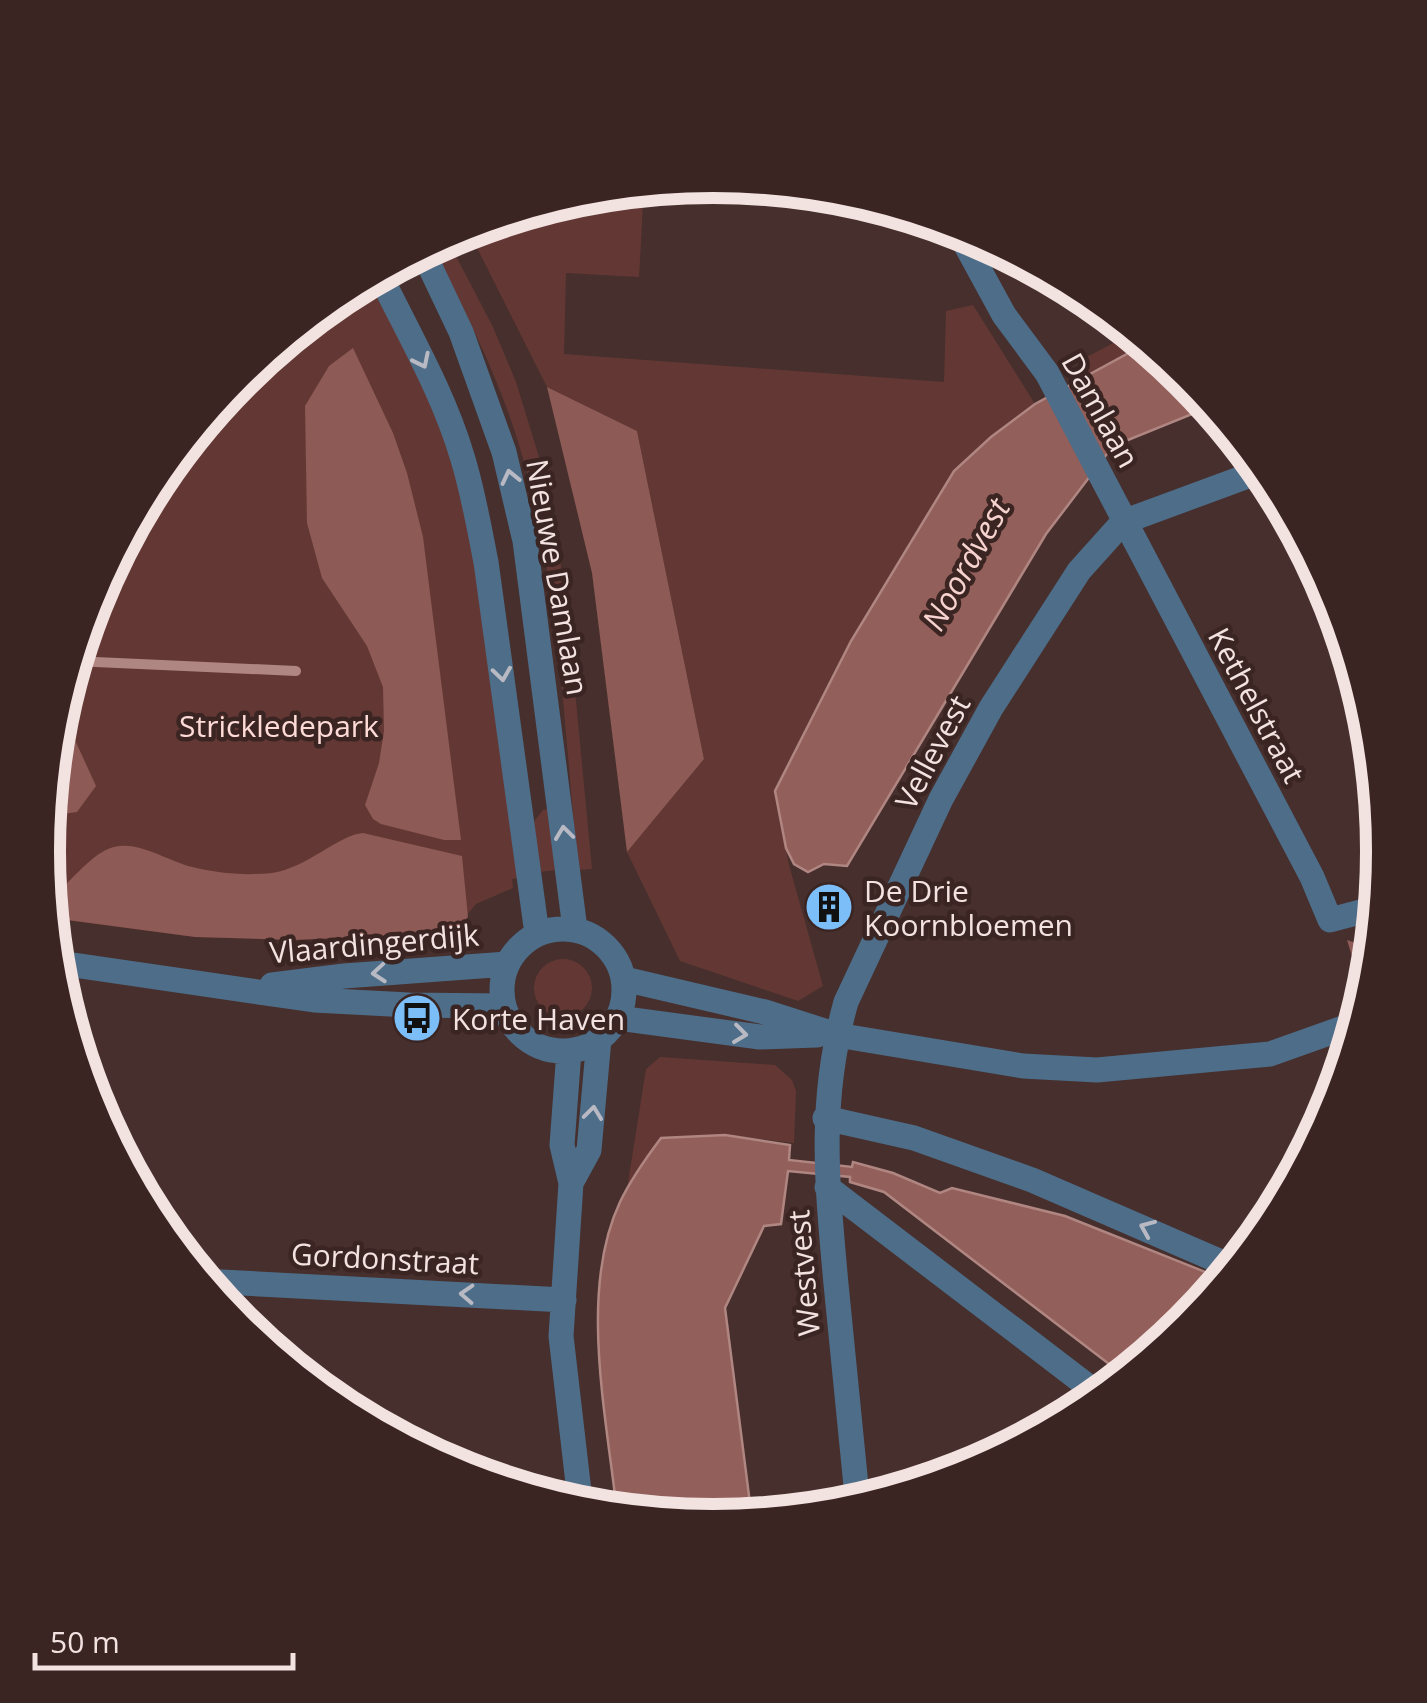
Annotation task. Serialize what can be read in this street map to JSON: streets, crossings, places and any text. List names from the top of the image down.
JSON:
{
  "streets": {
    "street": [
      "Damlaan",
      "Nieuwe Damlaan",
      "Kethelstraat",
      "Vellevest",
      "Vlaardingerdijk",
      "Gordonstraat",
      "Westvest"
    ]
  },
  "crossings": [
    ["Damlaan", "Kethelstraat"],
    ["Damlaan", "Vellevest"],
    ["Nieuwe Damlaan", "Vlaardingerdijk"],
    ["Kethelstraat", "Vellevest"],
    ["Vellevest", "Westvest"]
  ],
  "one_way": ["Gordonstraat"],
  "water": ["Noordvest"],
  "parks": ["Strickledepark"],
  "places": {
    "building": ["De Drie Koornbloemen"],
    "bus stop": ["Korte Haven"]
  },
  "scale_bar": "50 m"
}
